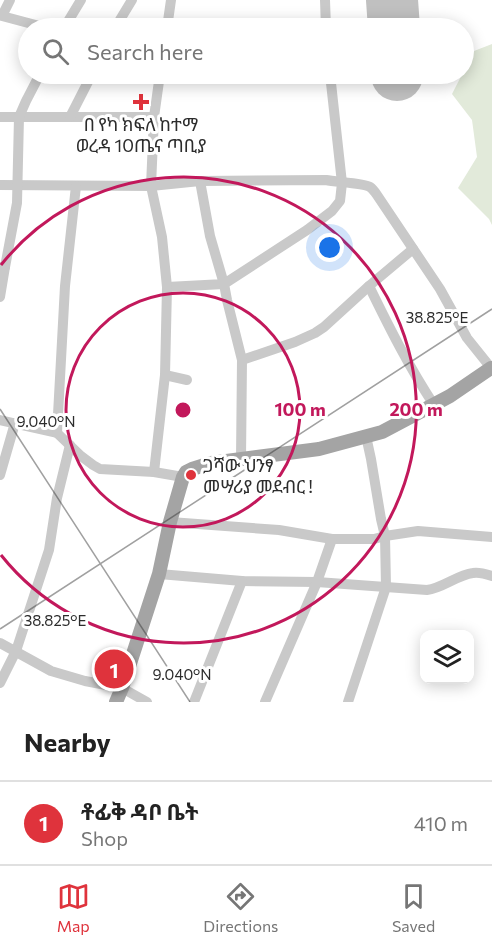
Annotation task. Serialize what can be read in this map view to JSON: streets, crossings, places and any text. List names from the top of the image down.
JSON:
{
  "places": {
    "health": ["በ የካ ክፍለ ከተማ ወረዳ 10ጤና ጣቢያ"],
    "other": ["ጋሻው ህንፃ መሣሪያ መደብር !"]
  },
  "page": {
    "search": "Search here",
    "pins": "1",
    "heading": "Nearby",
    "list": [
      {
        "mark": "1",
        "name": "ቶፊቅ ዳቦ ቤት",
        "note": "Shop",
        "value": "410 m"
      }
    ],
    "nav": ["Map", "Directions", "Saved"]
  },
  "coordinates": ["38.825°E", "9.040°N"],
  "rings": ["100 m", "200 m"]
}
